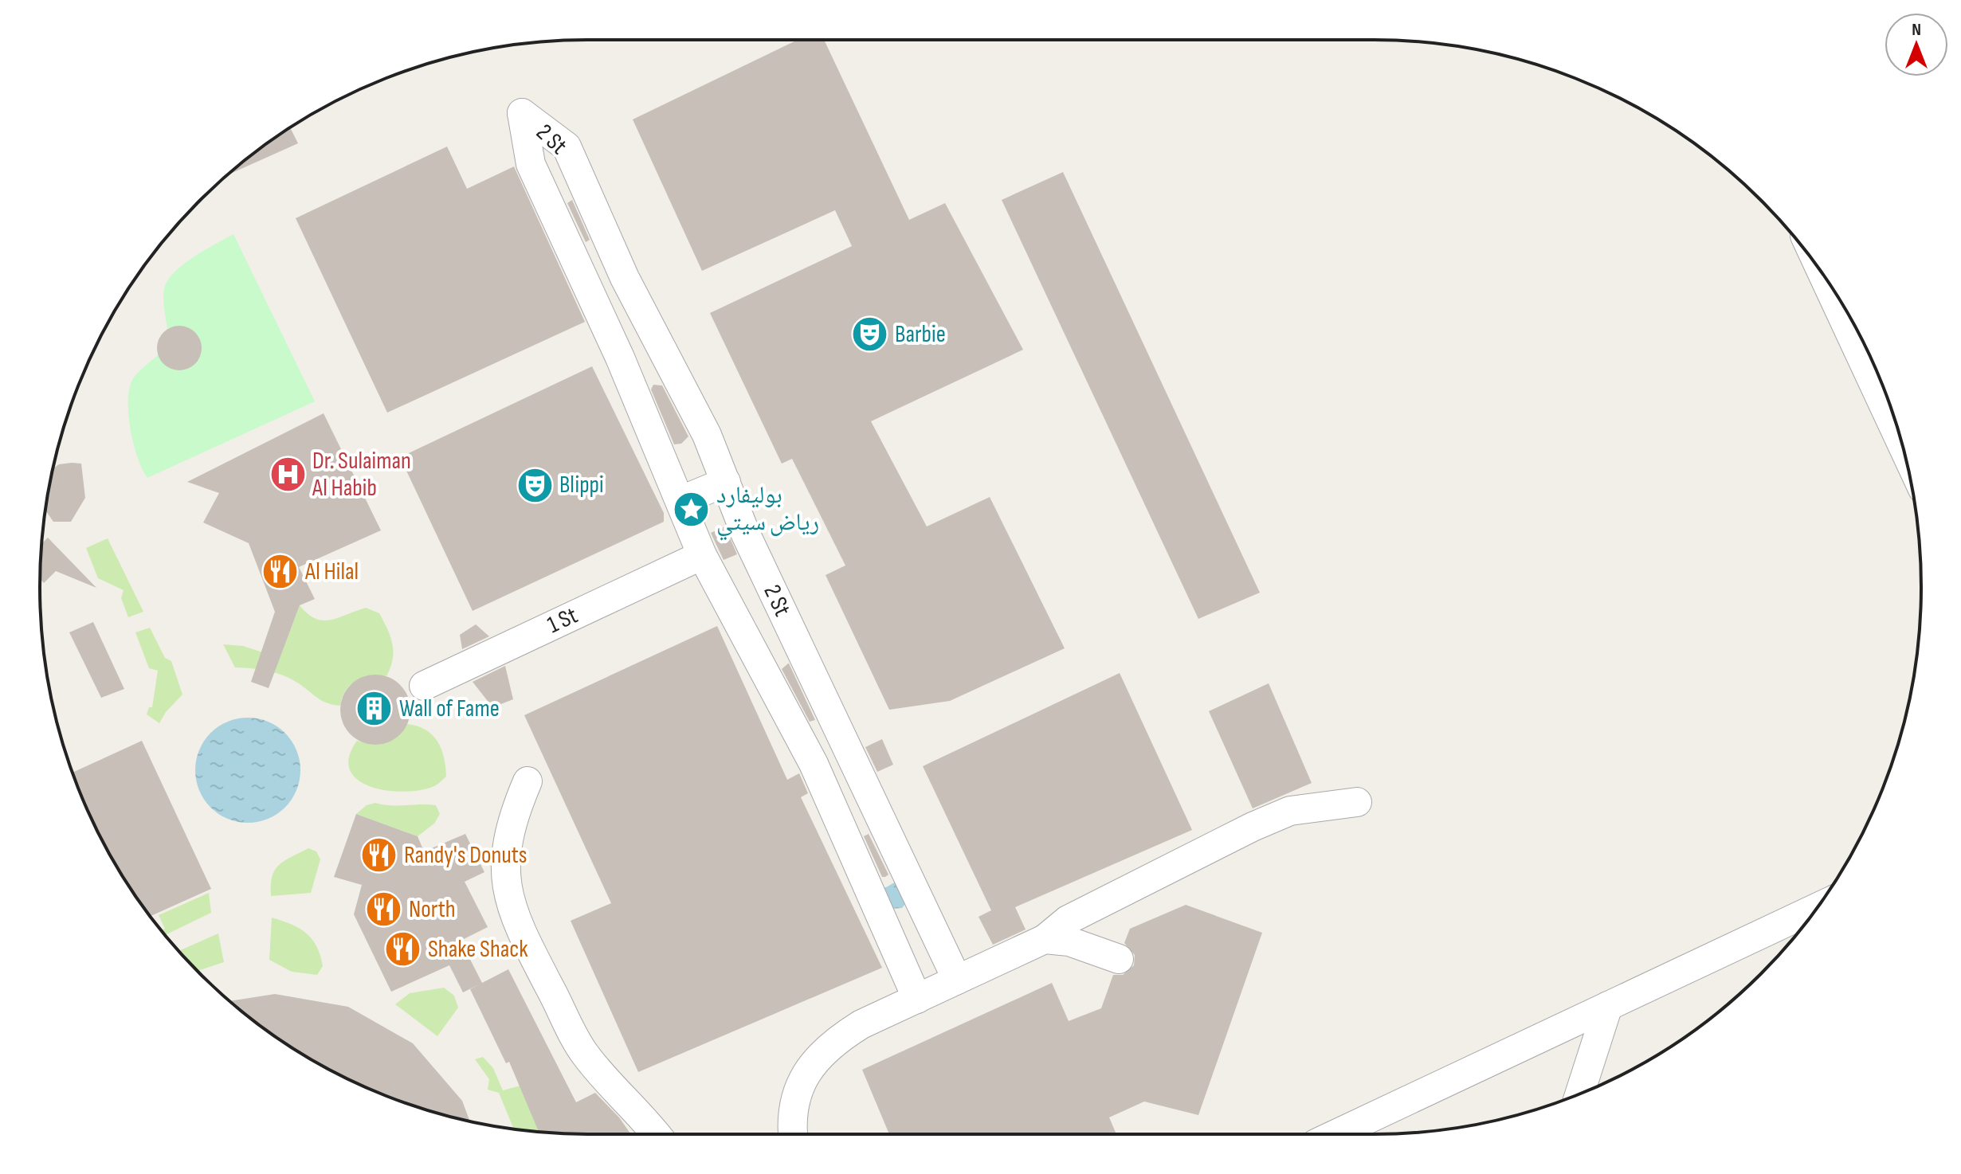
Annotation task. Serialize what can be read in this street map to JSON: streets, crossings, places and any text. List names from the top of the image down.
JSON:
{
  "streets": {
    "street": ["2 St", "1 St"]
  },
  "crossings": [
    ["2 St", "1 St"]
  ],
  "places": {
    "theatre": ["Barbie", "Blippi"],
    "hospital": ["Dr. Sulaiman Al Habib"],
    "place": ["بوليفارد رياض سيتي"],
    "restaurant": [
      "Al Hilal",
      "Randy's Donuts",
      "North",
      "Shake Shack"
    ],
    "building": ["Wall of Fame"]
  },
  "north": "top"
}
